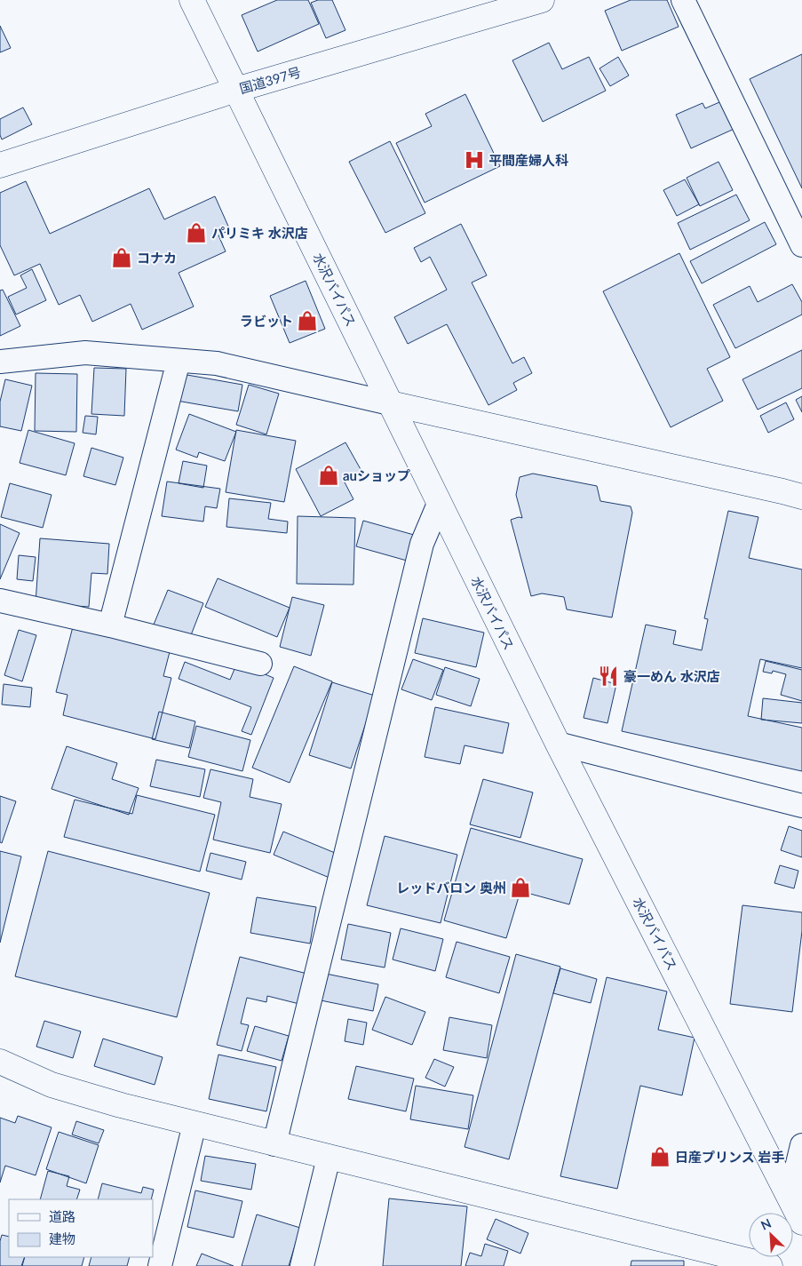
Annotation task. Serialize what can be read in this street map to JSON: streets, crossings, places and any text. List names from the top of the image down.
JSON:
{
  "streets": {
    "main road": ["国道397号", "水沢バイパス"]
  },
  "crossings": [
    ["国道397号", "水沢バイパス"]
  ],
  "places": {
    "hospital": ["平間産婦人科"],
    "shop": [
      "パリミキ 水沢店",
      "コナカ",
      "ラビット",
      "auショップ",
      "レッドバロン 奥州",
      "日産プリンス 岩手"
    ],
    "restaurant": ["豪一めん 水沢店"]
  },
  "legend": ["道路", "建物"],
  "north": "top left"
}
